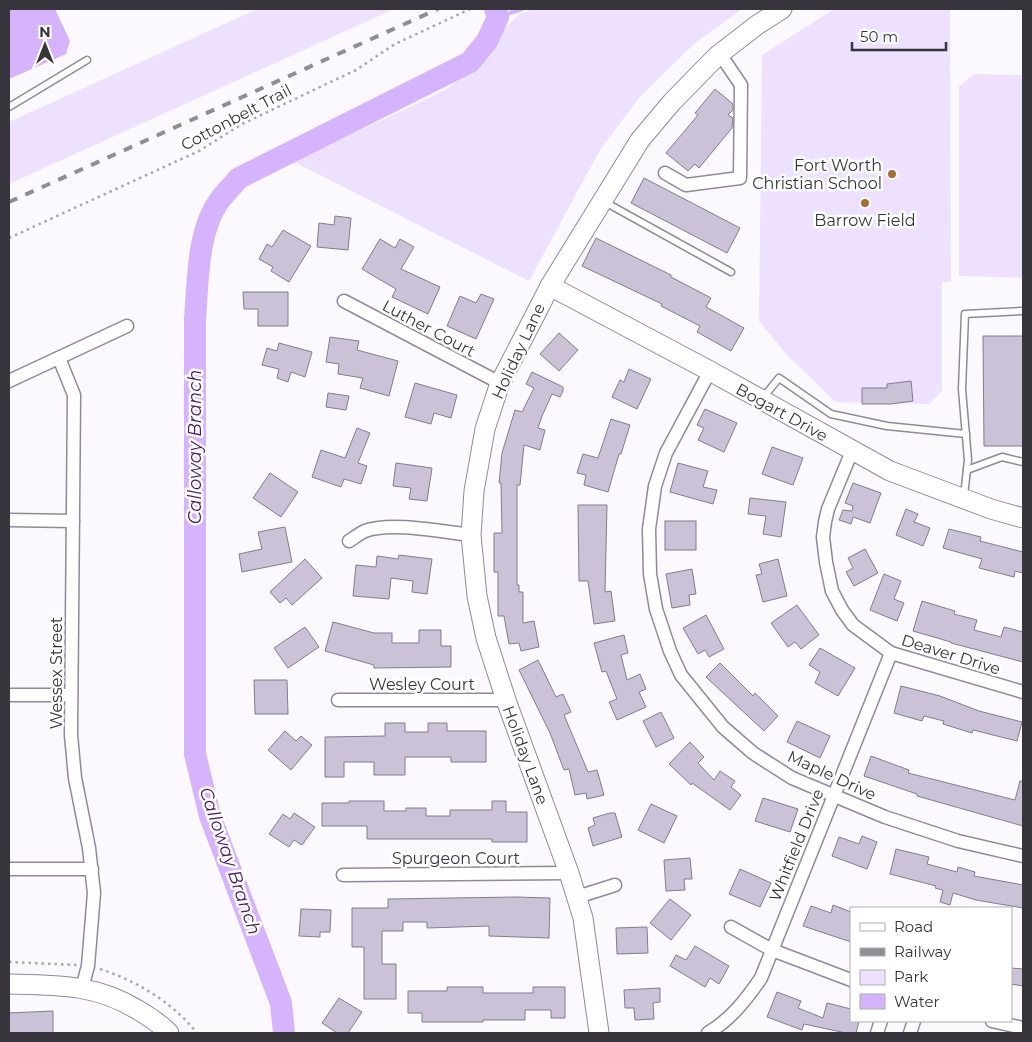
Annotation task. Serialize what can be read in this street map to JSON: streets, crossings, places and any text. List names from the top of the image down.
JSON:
{
  "streets": {
    "street": [
      "Luther Court",
      "Holiday Lane",
      "Bogart Drive",
      "Deaver Drive",
      "Wessex Street",
      "Wesley Court",
      "Maple Drive",
      "Whitfield Drive",
      "Spurgeon Court"
    ],
    "path": ["Cottonbelt Trail"]
  },
  "crossings": [
    ["Luther Court", "Holiday Lane"],
    ["Holiday Lane", "Bogart Drive"],
    ["Holiday Lane", "Wesley Court"],
    ["Holiday Lane", "Spurgeon Court"],
    ["Bogart Drive", "Deaver Drive"],
    ["Bogart Drive", "Maple Drive"],
    ["Deaver Drive", "Whitfield Drive"],
    ["Maple Drive", "Whitfield Drive"]
  ],
  "water": ["Calloway Branch"],
  "places": ["Fort Worth Christian School", "Barrow Field"],
  "legend": [
    "Road",
    "Railway",
    "Park",
    "Water"
  ],
  "scale_bar": "50 m",
  "north": "top"
}
